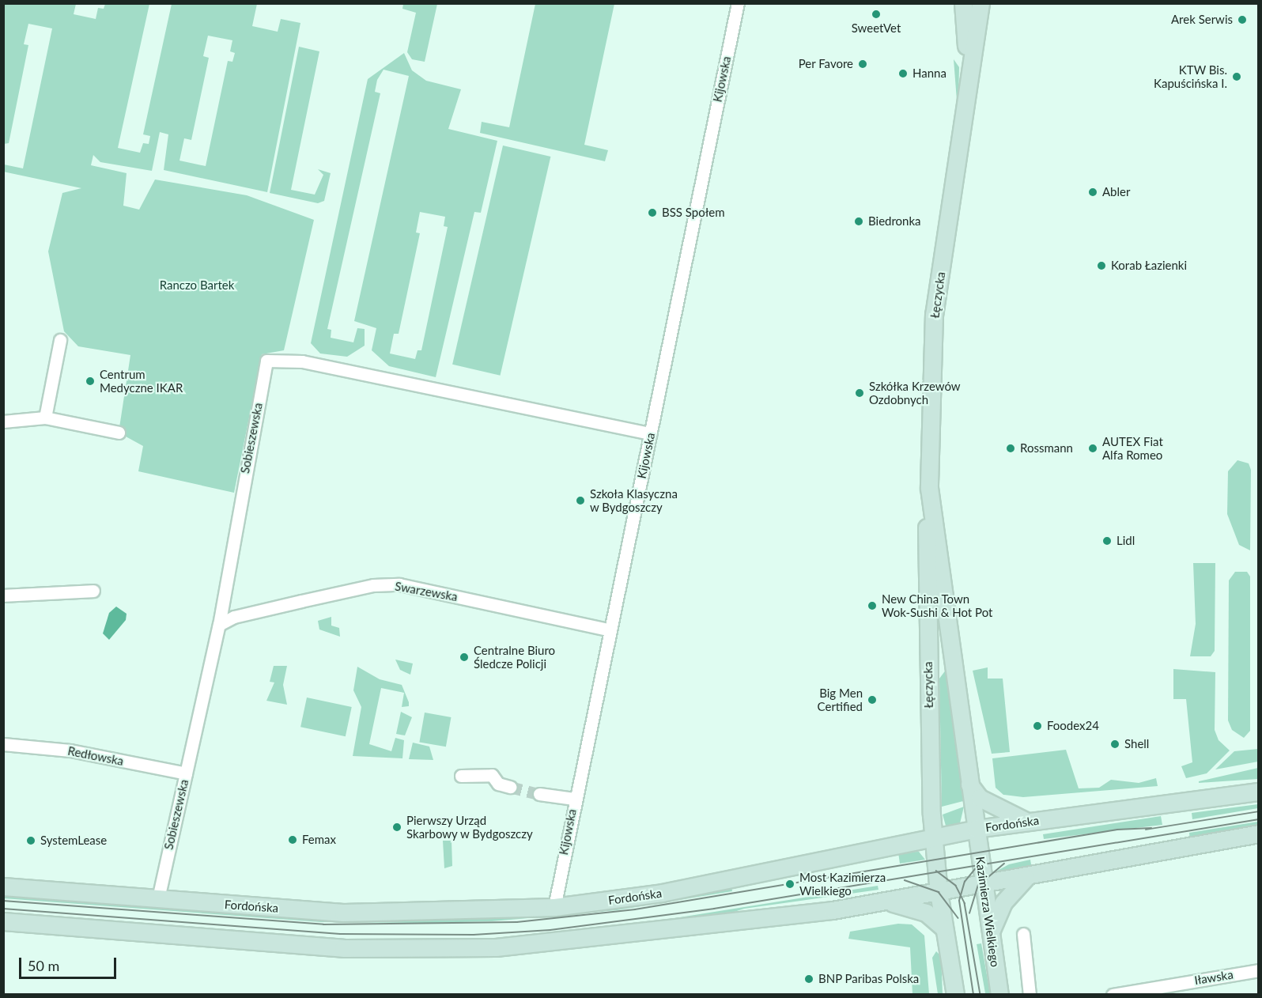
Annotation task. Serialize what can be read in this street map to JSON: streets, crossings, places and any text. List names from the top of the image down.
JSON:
{
  "streets": {
    "main road": ["Łęczycka", "Fordońska", "Kazimierza Wielkiego"],
    "street": [
      "Kijowska",
      "Sobieszewska",
      "Swarzewska",
      "Redłowska",
      "Iławska"
    ]
  },
  "crossings": [
    ["Kijowska", "Sobieszewska"],
    ["Kijowska", "Swarzewska"],
    ["Kijowska", "Fordońska"],
    ["Łęczycka", "Fordońska"],
    ["Łęczycka", "Kazimierza Wielkiego"],
    ["Sobieszewska", "Swarzewska"],
    ["Sobieszewska", "Redłowska"],
    ["Sobieszewska", "Fordońska"],
    ["Fordońska", "Kazimierza Wielkiego"]
  ],
  "parks": ["Ranczo Bartek"],
  "places": [
    "SweetVet",
    "Arek Serwis",
    "Per Favore",
    "Hanna",
    "KTW Bis. Kapuścińska I.",
    "Abler",
    "BSS Społem",
    "Biedronka",
    "Korab Łazienki",
    "Centrum Medyczne IKAR",
    "Szkółka Krzewów Ozdobnych",
    "Rossmann",
    "AUTEX Fiat Alfa Romeo",
    "Szkoła Klasyczna w Bydgoszczy",
    "Lidl",
    "New China Town Wok-Sushi & Hot Pot",
    "Centralne Biuro Śledcze Policji",
    "Big Men Certified",
    "Foodex24",
    "Shell",
    "Pierwszy Urząd Skarbowy w Bydgoszczy",
    "Femax",
    "SystemLease",
    "Most Kazimierza Wielkiego",
    "BNP Paribas Polska"
  ],
  "scale_bar": "50 m"
}
